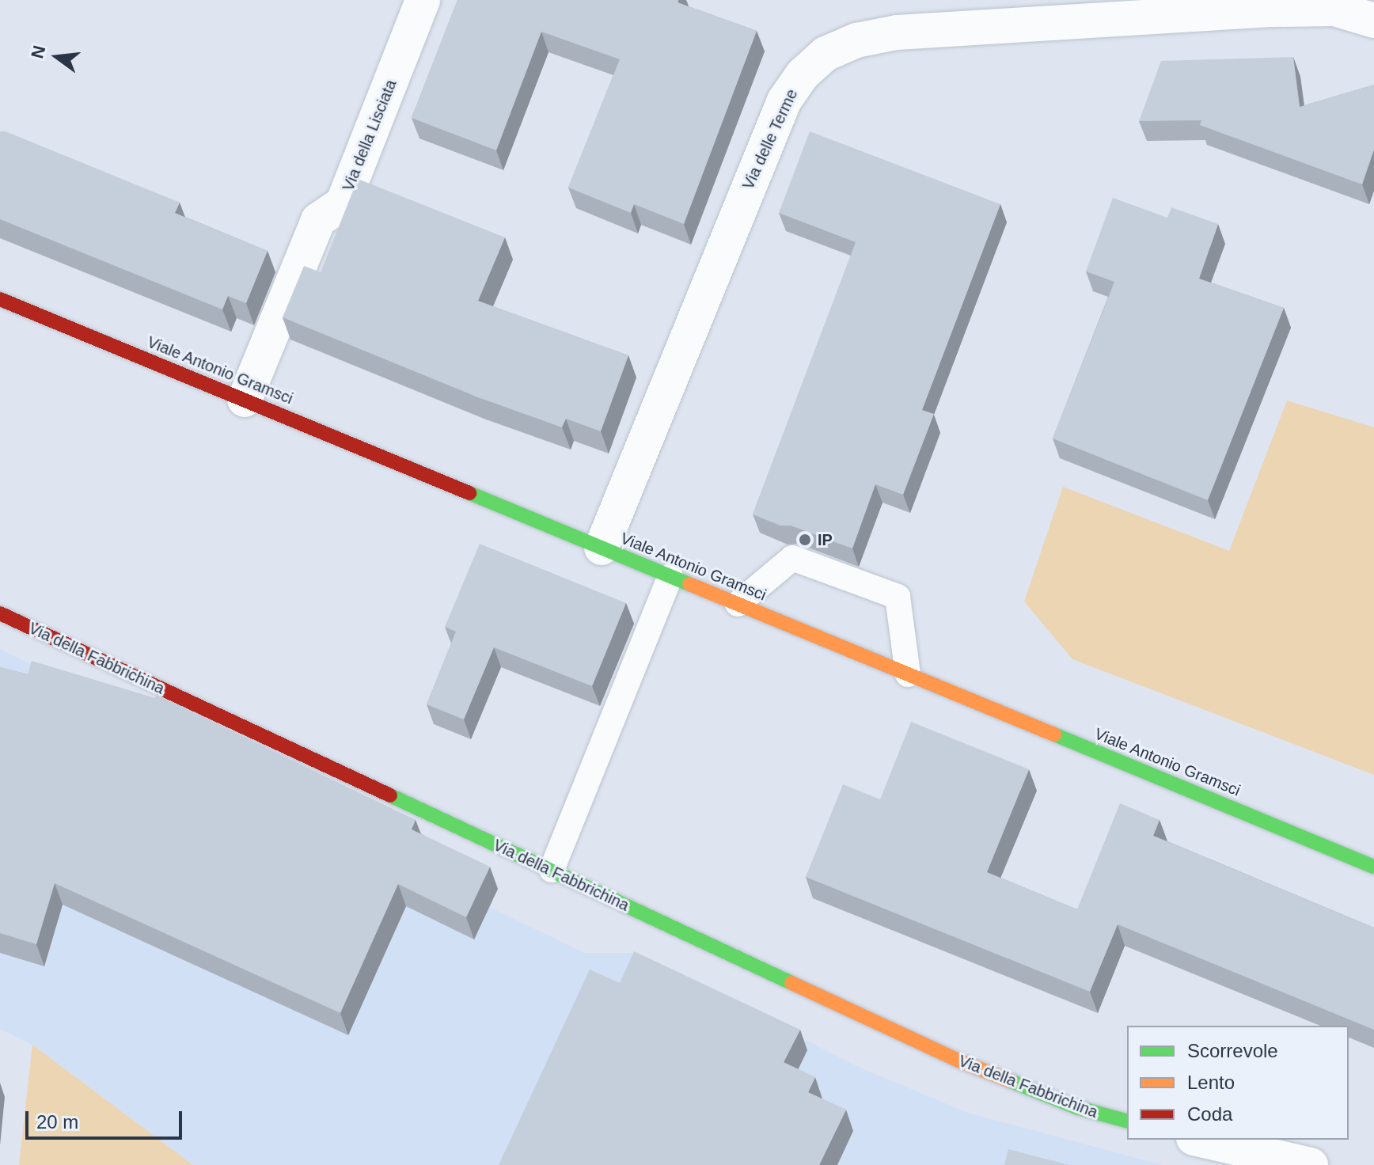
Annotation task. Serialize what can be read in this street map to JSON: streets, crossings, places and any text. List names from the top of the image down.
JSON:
{
  "streets": {
    "main road": ["Viale Antonio Gramsci", "Via della Fabbrichina"],
    "street": ["Via della Lisciata", "Via delle Terme"]
  },
  "crossings": [
    ["Via della Lisciata", "Viale Antonio Gramsci"],
    ["Via delle Terme", "Viale Antonio Gramsci"]
  ],
  "places": ["IP"],
  "legend": ["Scorrevole", "Lento", "Coda"],
  "scale_bar": "20 m",
  "north": "left"
}
